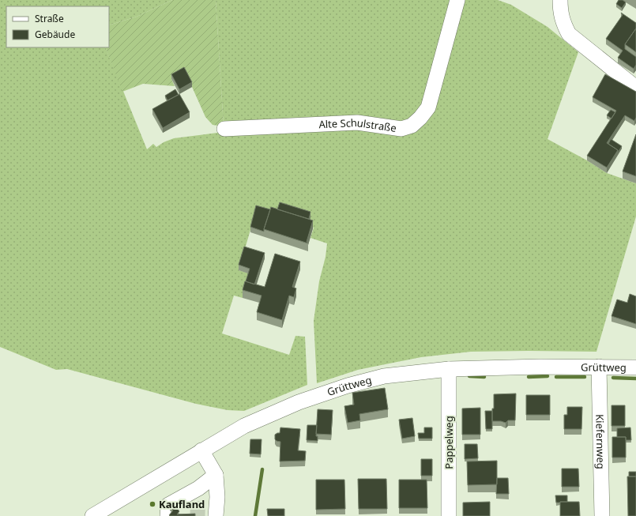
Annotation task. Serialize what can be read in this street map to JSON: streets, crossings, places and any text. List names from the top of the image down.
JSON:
{
  "streets": {
    "street": [
      "Alte Schulstraße",
      "Grüttweg",
      "Kiefernweg",
      "Pappelweg"
    ]
  },
  "crossings": [
    ["Grüttweg", "Kiefernweg"],
    ["Grüttweg", "Pappelweg"]
  ],
  "places": ["Kaufland"],
  "legend": ["Straße", "Gebäude"]
}
